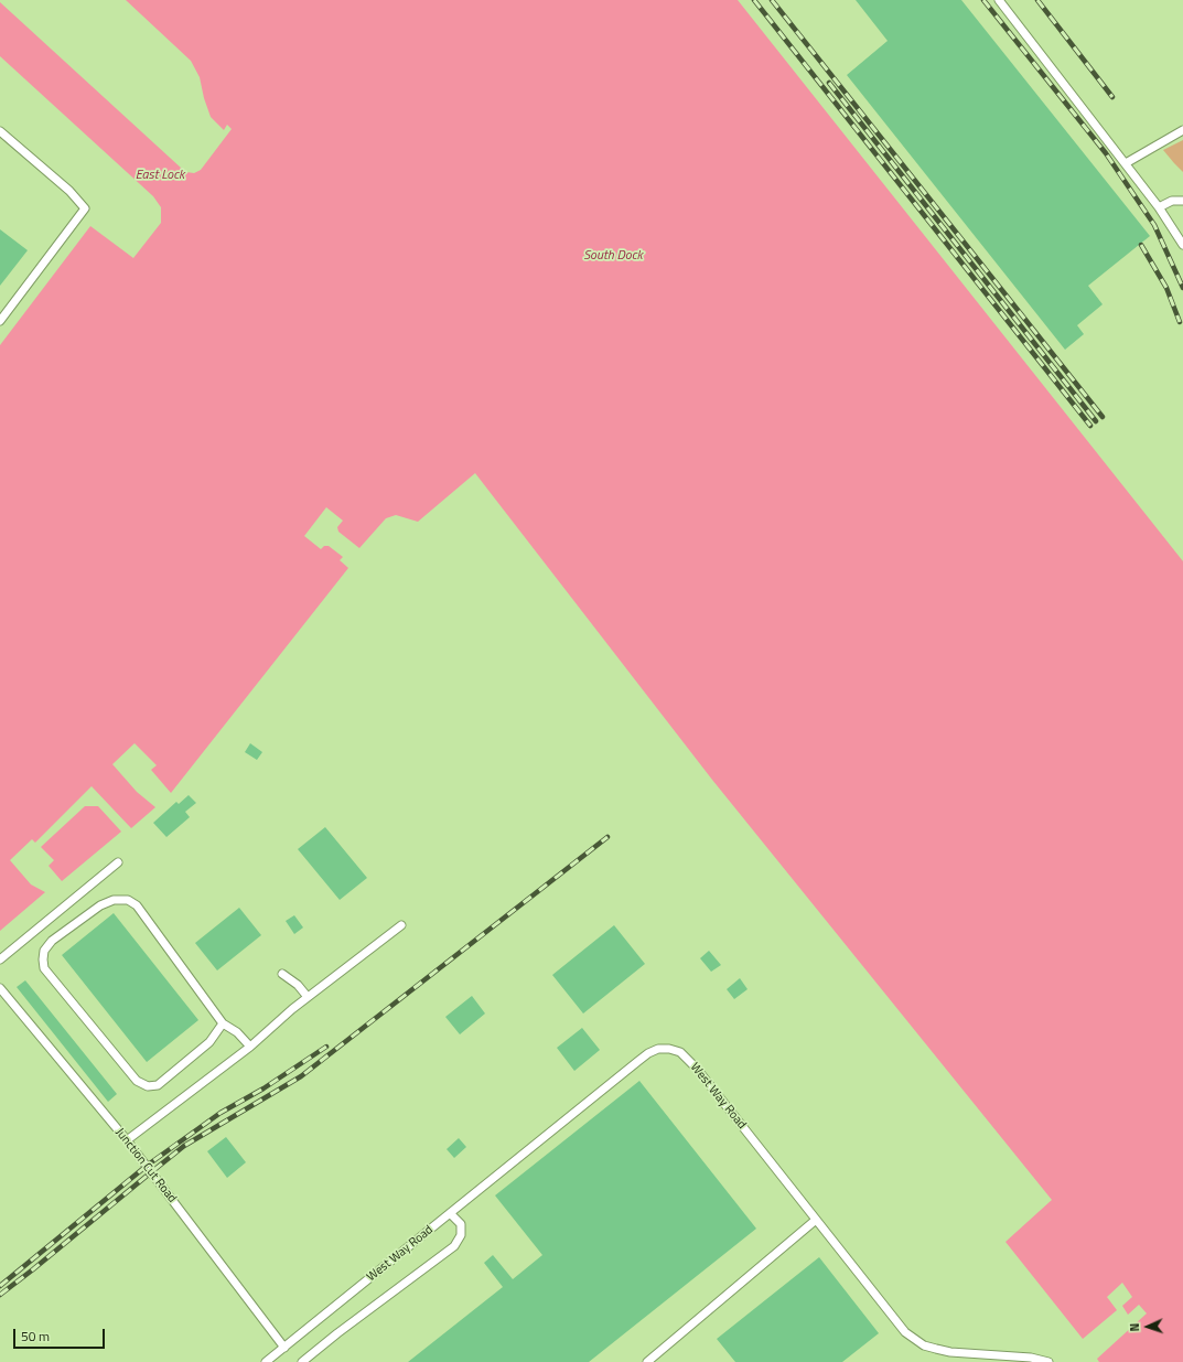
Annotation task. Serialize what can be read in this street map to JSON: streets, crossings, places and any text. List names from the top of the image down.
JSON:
{
  "streets": {
    "lane": ["West Way Road", "Junction Cut Road"]
  },
  "crossings": [
    ["West Way Road", "Junction Cut Road"]
  ],
  "water": ["East Lock", "South Dock"],
  "scale_bar": "50 m",
  "north": "left"
}
